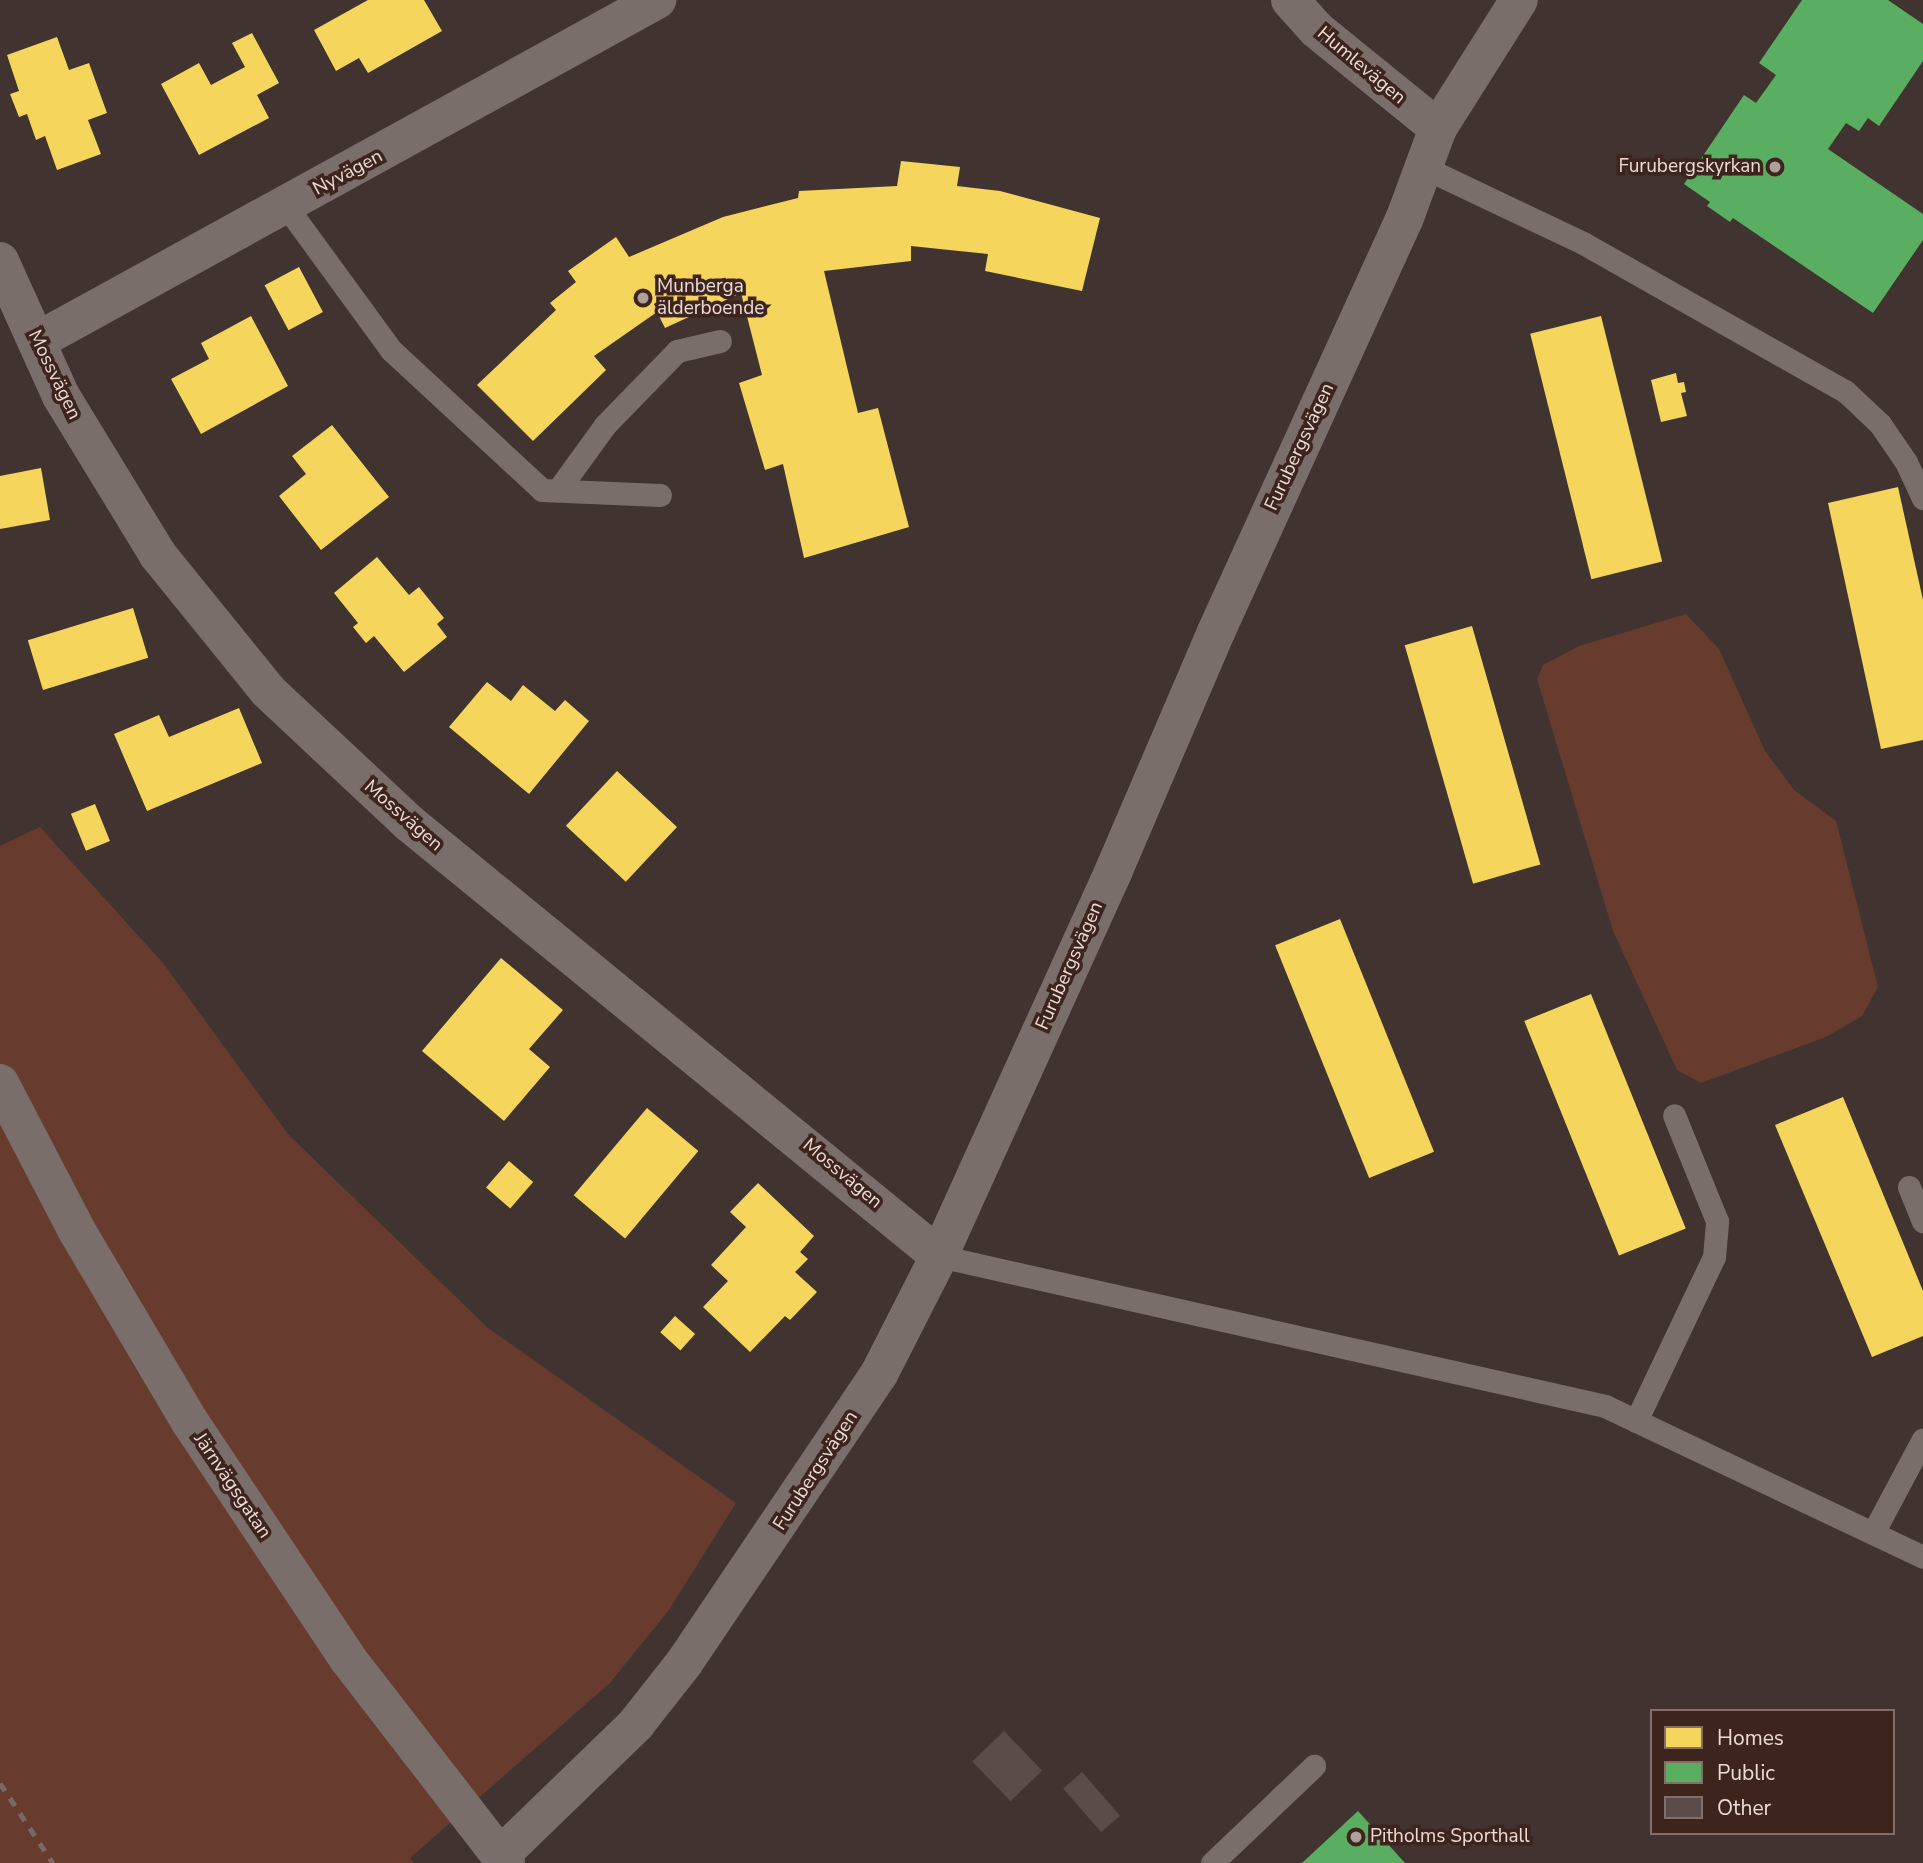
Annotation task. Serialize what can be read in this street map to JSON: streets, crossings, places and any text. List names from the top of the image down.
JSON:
{
  "streets": {
    "street": [
      "Humlevägen",
      "Nyvägen",
      "Mossvägen",
      "Furubergsvägen",
      "Järnvägsgatan"
    ]
  },
  "crossings": [
    ["Humlevägen", "Furubergsvägen"],
    ["Nyvägen", "Mossvägen"],
    ["Mossvägen", "Furubergsvägen"],
    ["Furubergsvägen", "Järnvägsgatan"]
  ],
  "places": ["Furubergskyrkan", "Munberga älderboende", "Pitholms Sporthall"],
  "legend": ["Homes", "Public", "Other"]
}
